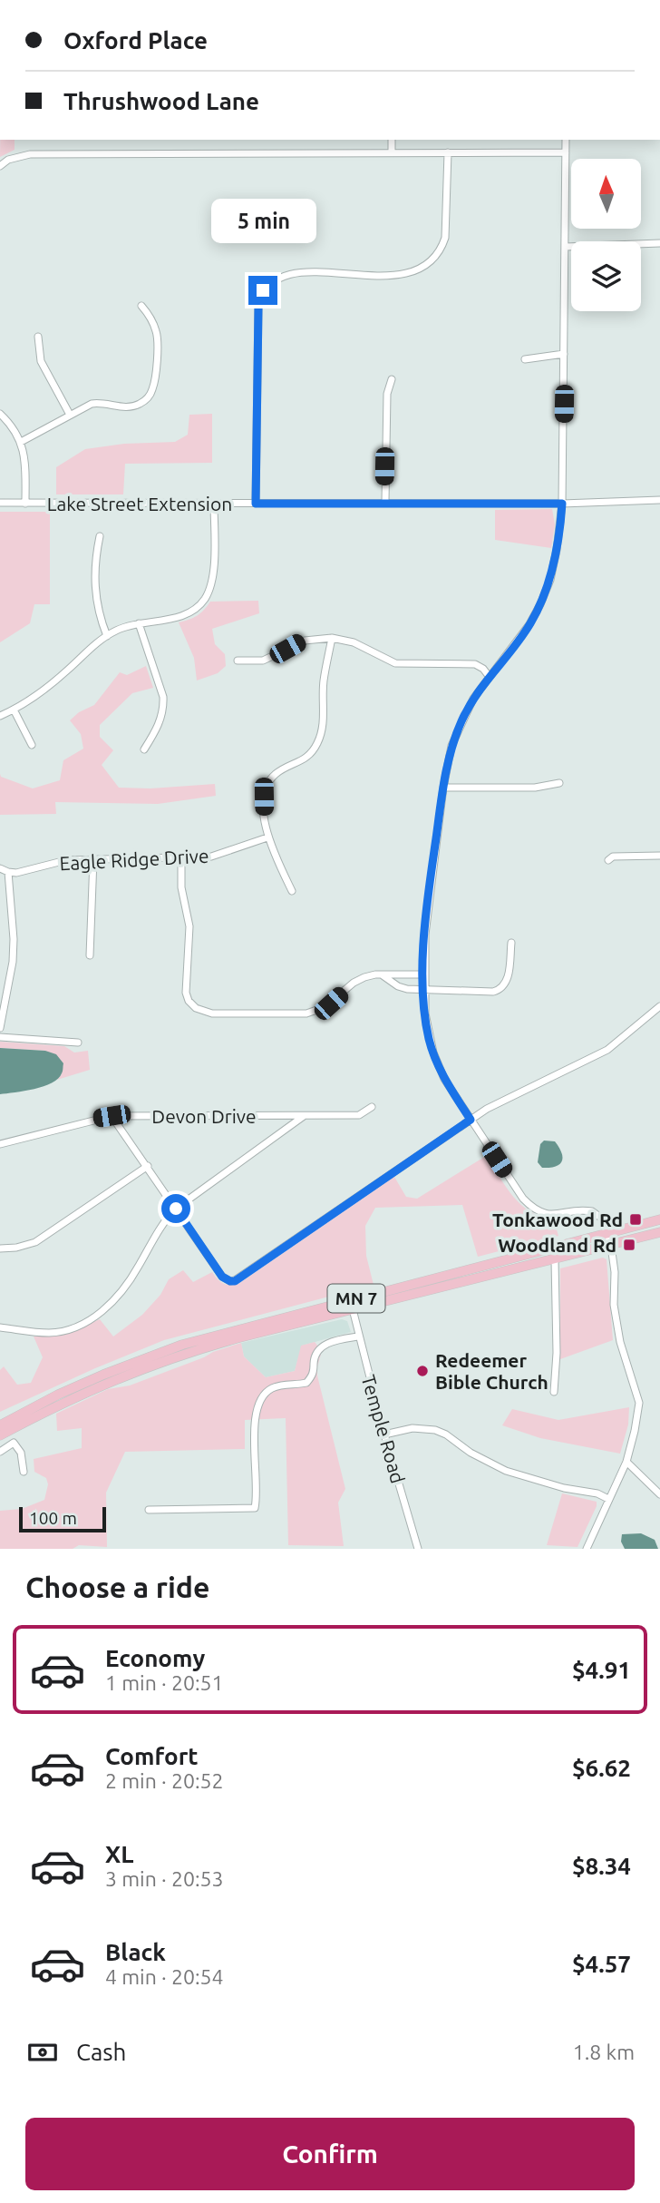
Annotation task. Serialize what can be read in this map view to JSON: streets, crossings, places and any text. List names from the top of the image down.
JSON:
{
  "streets": {
    "main road": ["MN 7"],
    "street": [
      "Lake Street Extension",
      "Eagle Ridge Drive",
      "Devon Drive",
      "Temple Road"
    ]
  },
  "crossings": [
    ["MN 7", "Temple Road"]
  ],
  "places": {
    "transit": ["Tonkawood Rd", "Woodland Rd"],
    "other": ["Redeemer Bible Church"]
  },
  "scale_bar": "100 m",
  "north": "top",
  "page": {
    "banner": ["Oxford Place", "Thrushwood Lane"],
    "bubble": "5 min",
    "scale": "100 m",
    "heading": "Choose a ride",
    "list": [
      {
        "name": "Economy",
        "note": "1 min · 20:51",
        "value": "$4.91"
      },
      {
        "name": "Comfort",
        "note": "2 min · 20:52",
        "value": "$6.62"
      },
      {
        "name": "XL",
        "note": "3 min · 20:53",
        "value": "$8.34"
      },
      {
        "name": "Black",
        "note": "4 min · 20:54",
        "value": "$4.57"
      }
    ],
    "pay": ["Cash", "1.8 km"],
    "buttons": "Confirm"
  }
}
